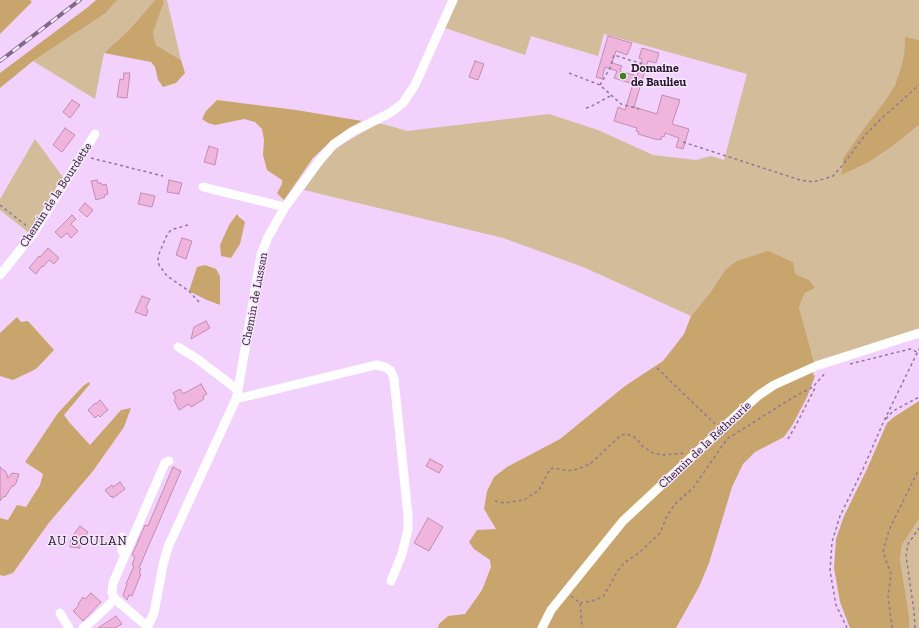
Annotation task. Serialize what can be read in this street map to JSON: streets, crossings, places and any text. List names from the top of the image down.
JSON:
{
  "streets": {
    "street": ["Chemin de la Bourdette", "Chemin de Lussan", "Chemin de la Réthourie"]
  },
  "districts": ["AU SOULAN"],
  "places": ["Domaine de Baulieu"]
}
